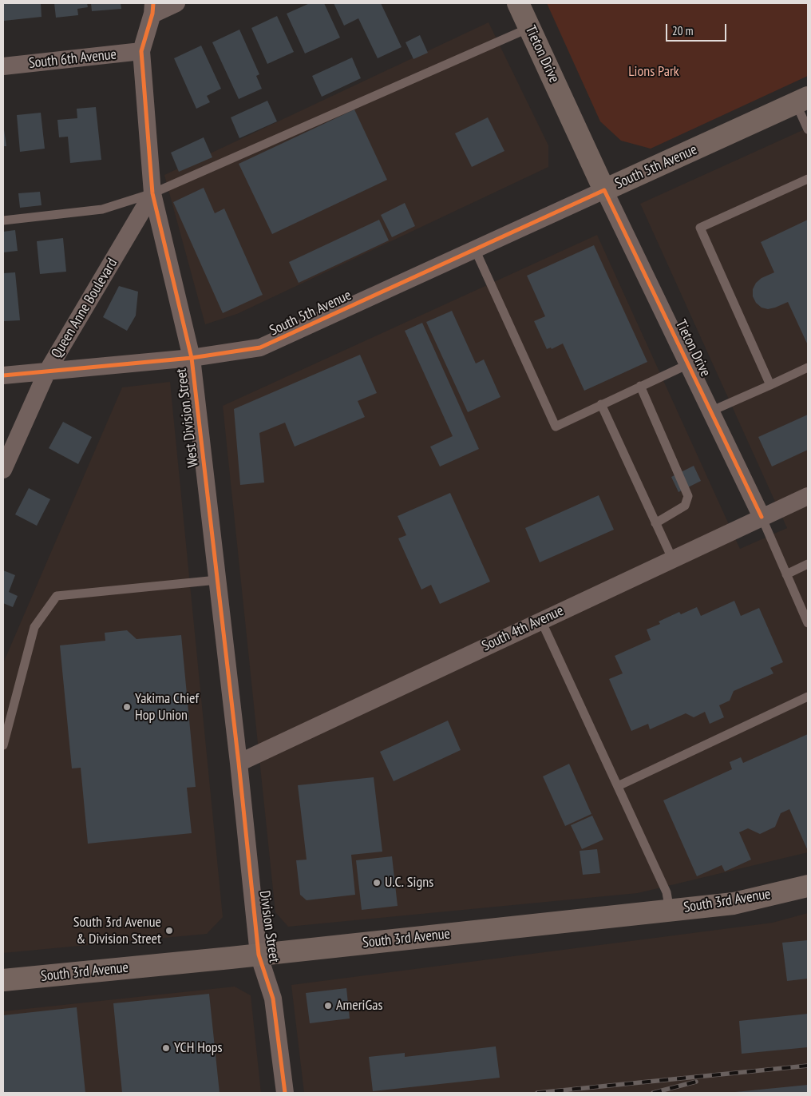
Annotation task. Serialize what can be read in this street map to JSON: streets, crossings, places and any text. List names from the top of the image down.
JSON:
{
  "streets": {
    "street": [
      "Tieton Drive",
      "South 6th Avenue",
      "South 5th Avenue",
      "Queen Anne Boulevard",
      "West Division Street",
      "South 4th Avenue",
      "South 3rd Avenue",
      "Division Street"
    ]
  },
  "crossings": [
    ["Tieton Drive", "South 5th Avenue"],
    ["Tieton Drive", "South 4th Avenue"],
    ["South 6th Avenue", "West Division Street"],
    ["South 5th Avenue", "Queen Anne Boulevard"],
    ["South 5th Avenue", "West Division Street"],
    ["Queen Anne Boulevard", "West Division Street"],
    ["West Division Street", "South 4th Avenue"],
    ["West Division Street", "Division Street"],
    ["South 4th Avenue", "Division Street"],
    ["South 3rd Avenue", "Division Street"]
  ],
  "parks": ["Lions Park"],
  "places": [
    "Yakima Chief Hop Union",
    "U.C. Signs",
    "South 3rd Avenue & Division Street",
    "AmeriGas",
    "YCH Hops"
  ],
  "scale_bar": "20 m"
}
